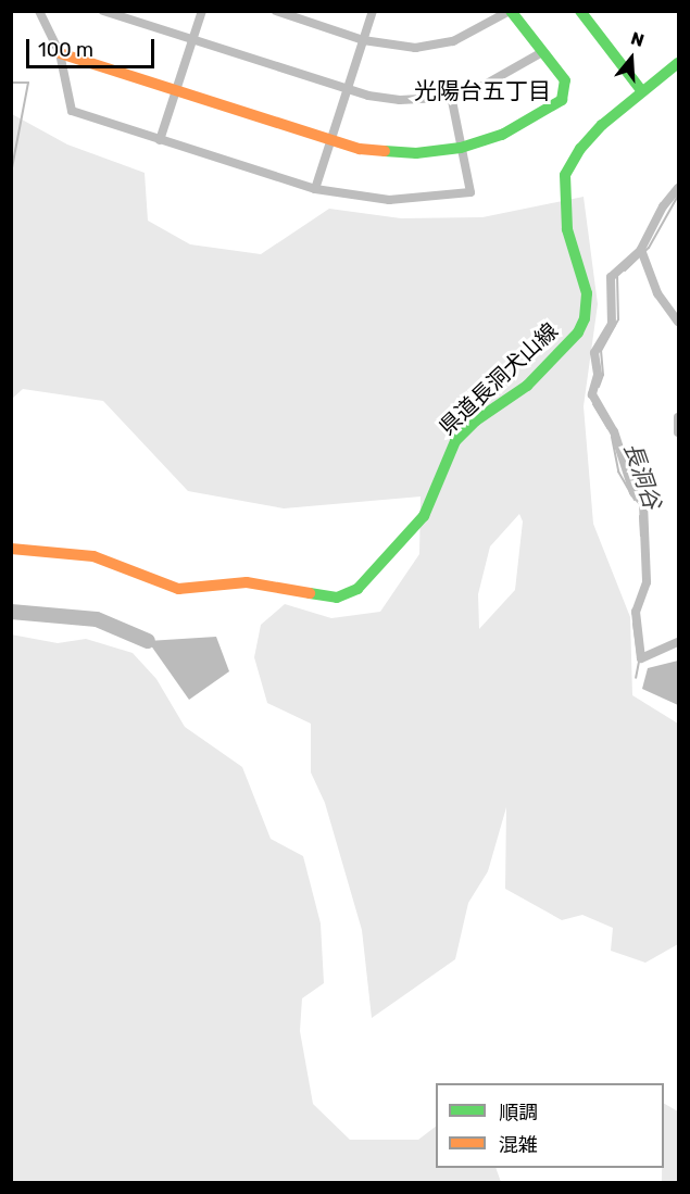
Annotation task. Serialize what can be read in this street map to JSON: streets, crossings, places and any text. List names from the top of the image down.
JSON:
{
  "streets": {
    "main road": ["県道長洞犬山線"]
  },
  "districts": ["光陽台五丁目"],
  "water": ["長洞谷"],
  "legend": ["順調", "混雑"],
  "scale_bar": "100 m",
  "north": "top"
}
